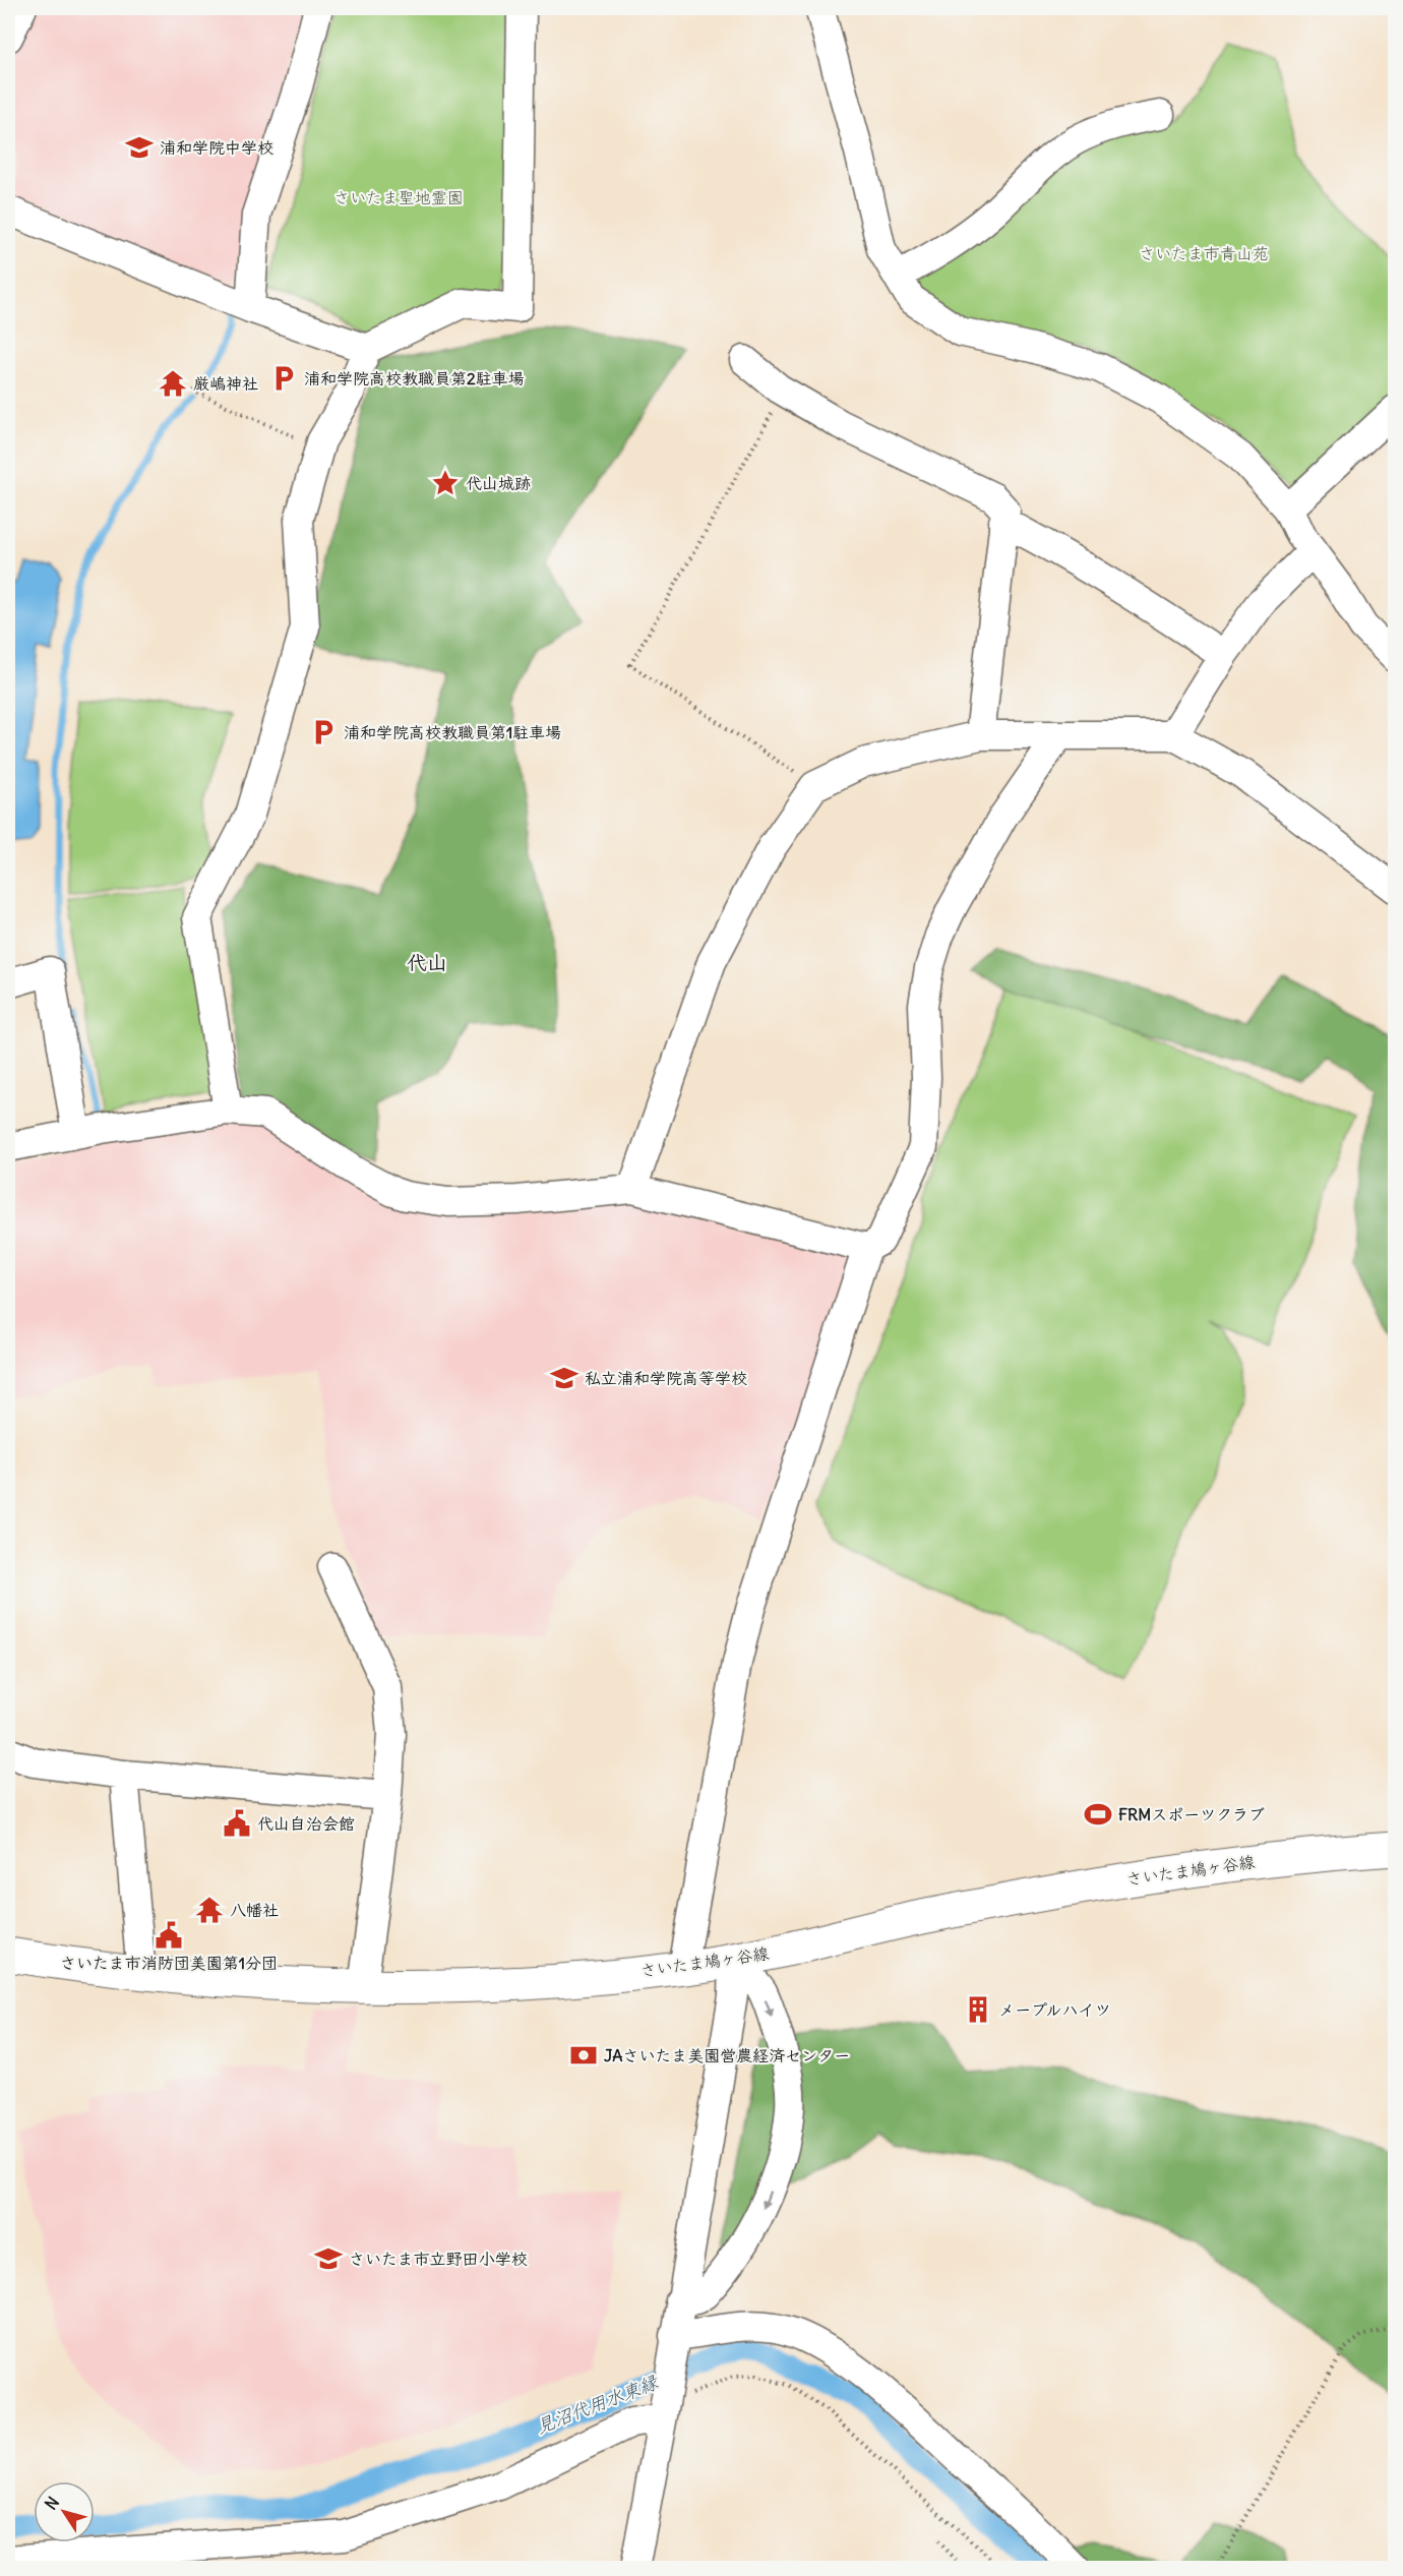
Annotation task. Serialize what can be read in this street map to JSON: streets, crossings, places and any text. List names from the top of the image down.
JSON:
{
  "streets": {
    "main road": ["さいたま鳩ヶ谷線"]
  },
  "districts": ["代山"],
  "water": ["見沼代用水東縁"],
  "parks": ["さいたま聖地霊園", "さいたま市青山苑"],
  "places": {
    "school or university": ["浦和学院中学校", "私立浦和学院高等学校", "さいたま市立野田小学校"],
    "parking": ["浦和学院高校教職員第2駐車場", "浦和学院高校教職員第1駐車場"],
    "temple": ["厳嶋神社", "八幡社"],
    "place": ["代山城跡"],
    "sports": ["FRMスポーツクラブ"],
    "public building": ["代山自治会館", "さいたま市消防団美園第1分団"],
    "building": ["メープルハイツ"],
    "bank": ["JAさいたま美園営農経済センター"]
  },
  "north": "top left"
}
